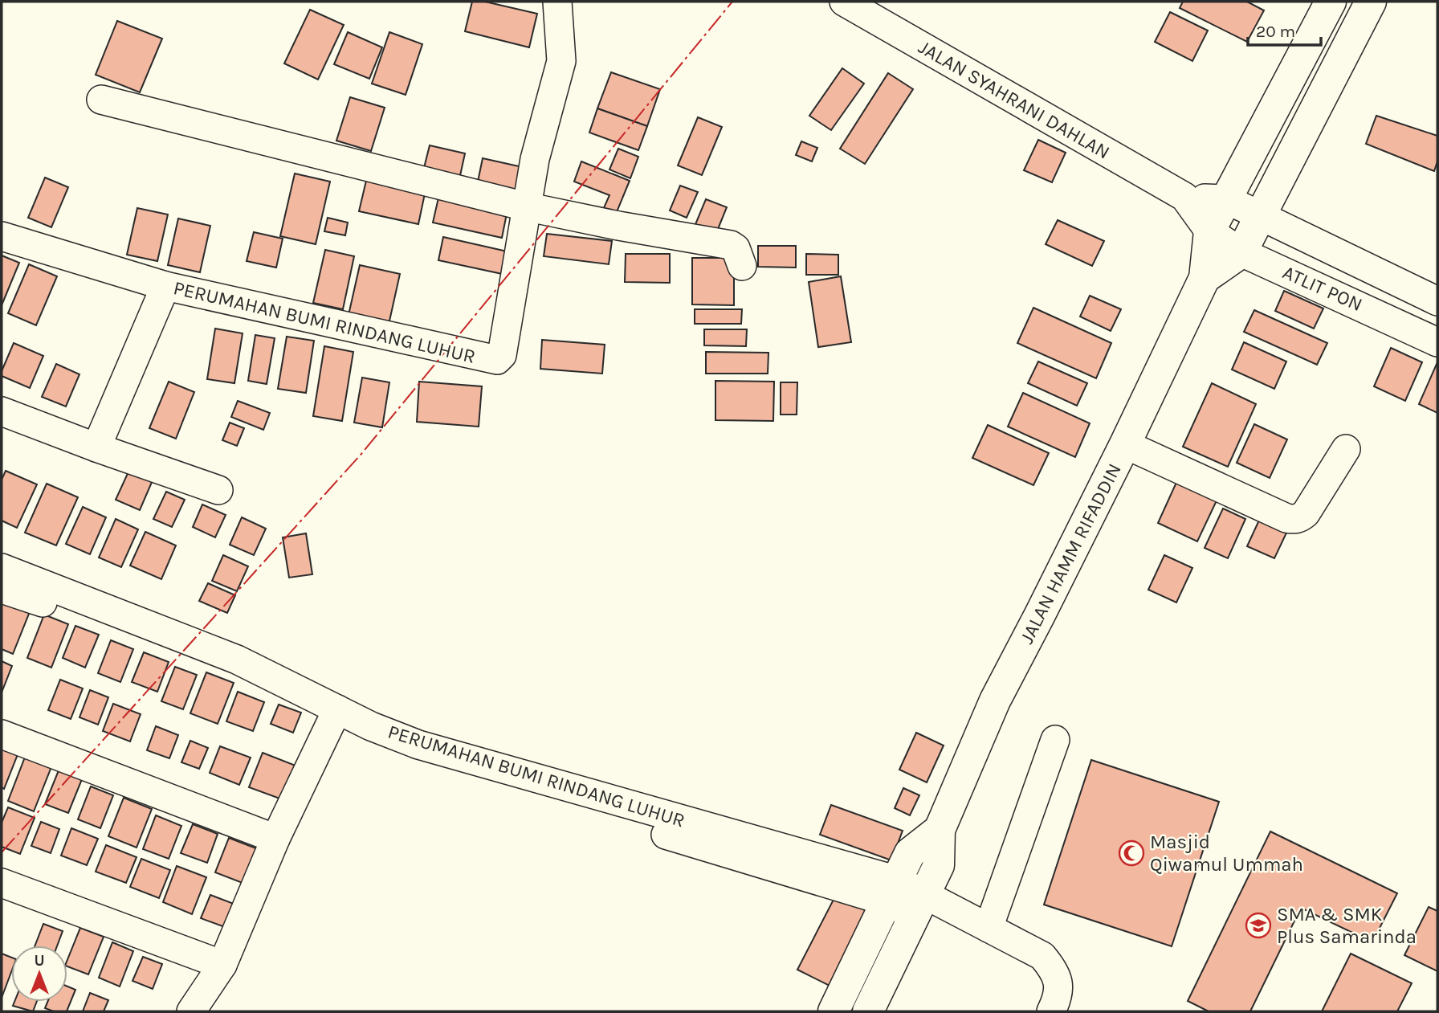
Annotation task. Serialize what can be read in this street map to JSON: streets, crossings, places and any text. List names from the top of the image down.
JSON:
{
  "streets": {
    "main road": ["JALAN HAMM RIFADDIN"],
    "street": ["JALAN SYAHRANI DAHLAN", "ATLIT PON", "PERUMAHAN BUMI RINDANG LUHUR"]
  },
  "crossings": [
    ["JALAN SYAHRANI DAHLAN", "ATLIT PON"],
    ["JALAN SYAHRANI DAHLAN", "JALAN HAMM RIFADDIN"],
    ["ATLIT PON", "JALAN HAMM RIFADDIN"]
  ],
  "places": {
    "mosque": ["Masjid Qiwamul Ummah"],
    "school or university": ["SMA & SMK Plus Samarinda"]
  },
  "scale_bar": "20 m",
  "north": "top"
}
